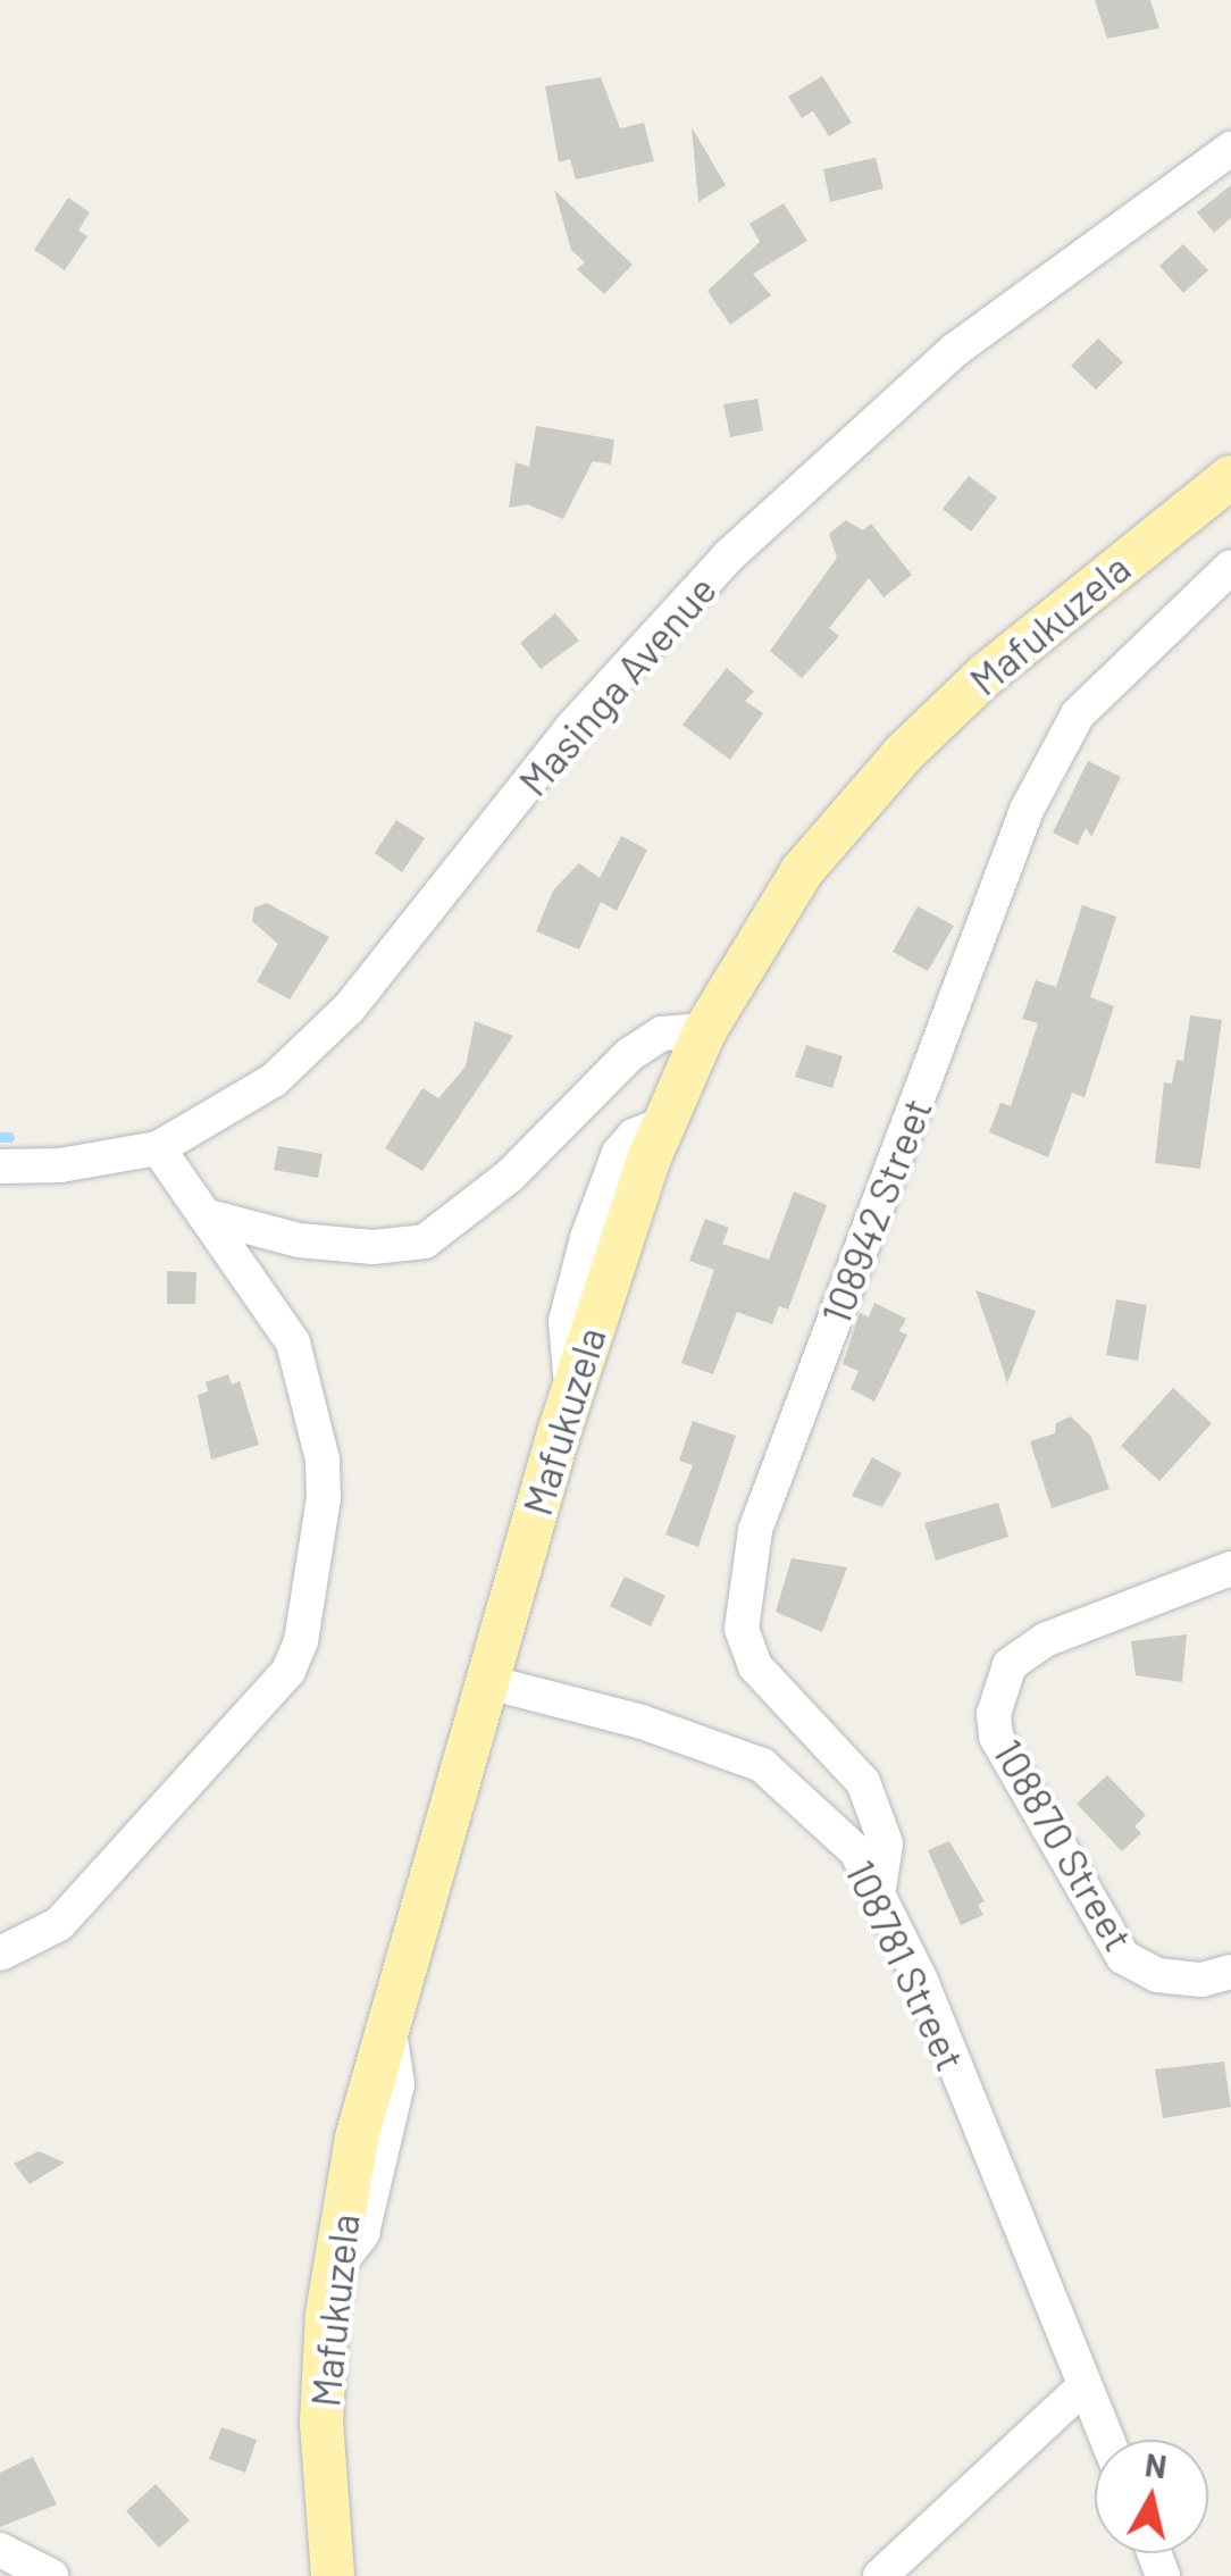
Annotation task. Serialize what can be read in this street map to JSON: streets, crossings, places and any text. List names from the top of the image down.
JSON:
{
  "streets": {
    "main road": ["Mafukuzela"],
    "street": [
      "Masinga Avenue",
      "108942 Street",
      "108870 Street",
      "108781 Street"
    ]
  },
  "crossings": [
    ["Mafukuzela", "108781 Street"],
    ["108942 Street", "108781 Street"]
  ],
  "north": "top"
}
